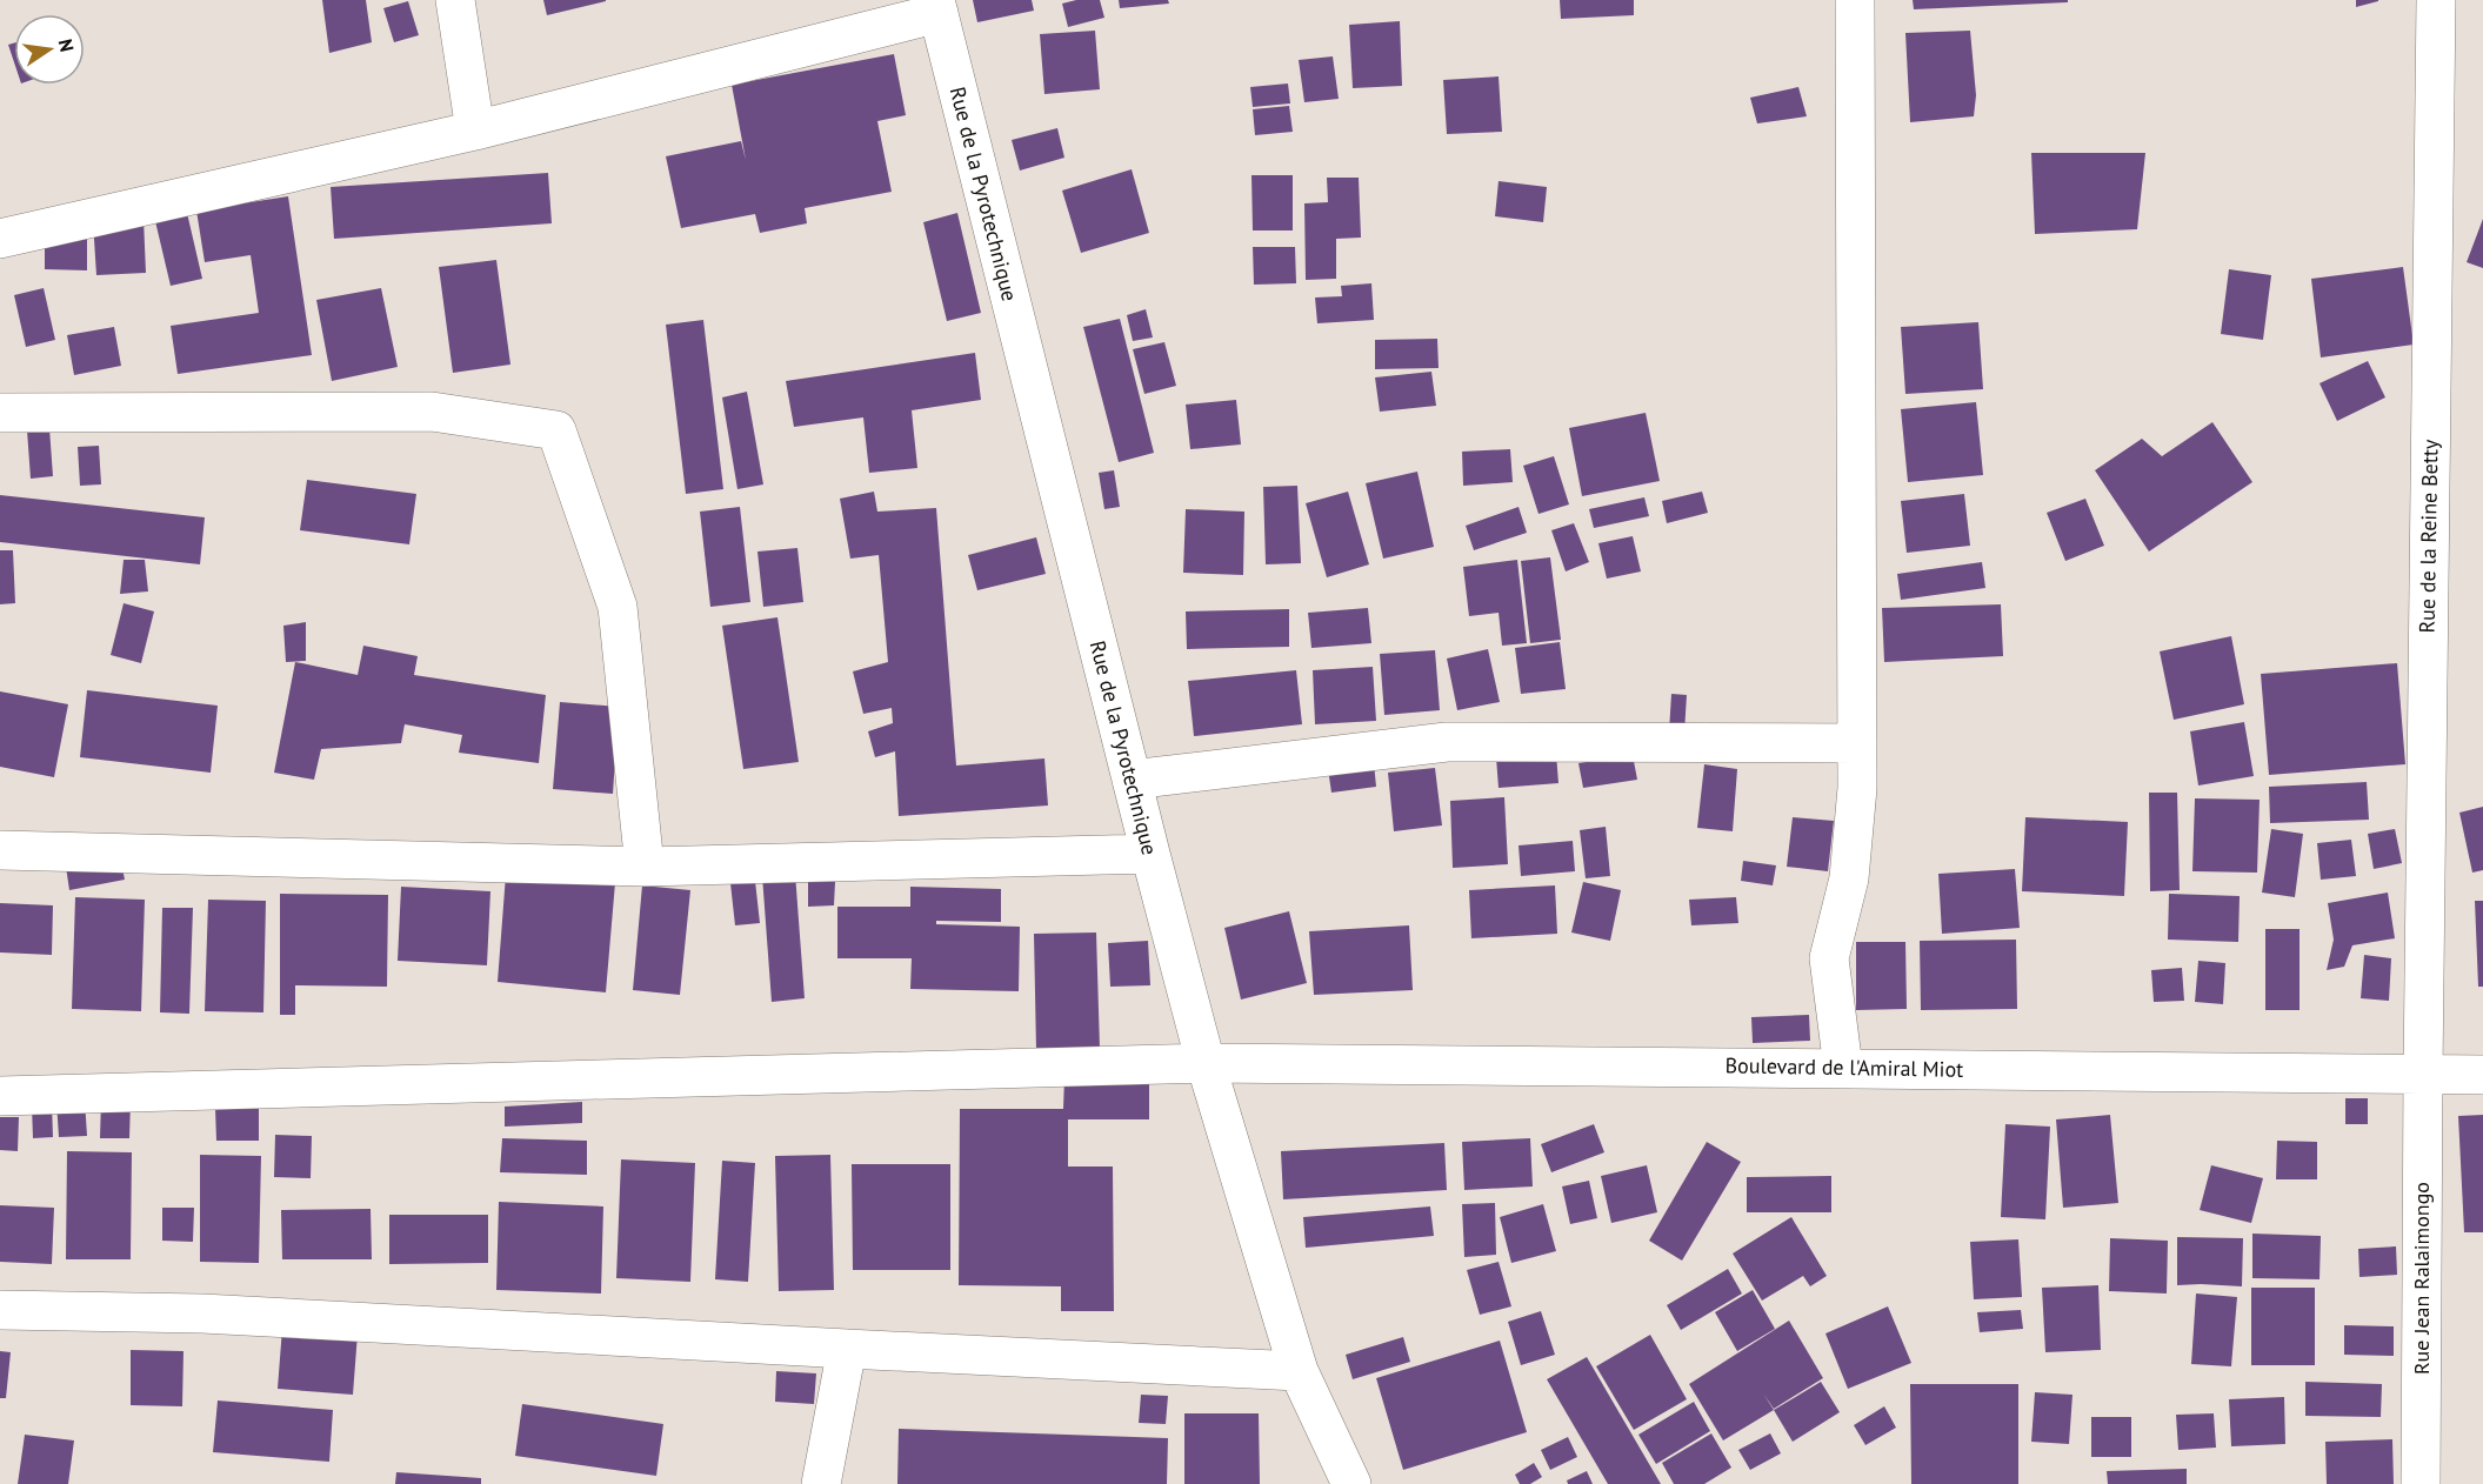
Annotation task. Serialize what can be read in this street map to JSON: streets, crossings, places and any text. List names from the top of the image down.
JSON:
{
  "streets": {
    "street": [
      "Rue de la Pyrotechnique",
      "Rue de la Reine Betty",
      "Boulevard de l'Amiral Miot",
      "Rue Jean Ralaimongo"
    ]
  },
  "crossings": [
    ["Rue de la Pyrotechnique", "Boulevard de l'Amiral Miot"],
    ["Rue de la Reine Betty", "Boulevard de l'Amiral Miot"],
    ["Rue de la Reine Betty", "Rue Jean Ralaimongo"],
    ["Boulevard de l'Amiral Miot", "Rue Jean Ralaimongo"]
  ],
  "north": "right"
}
